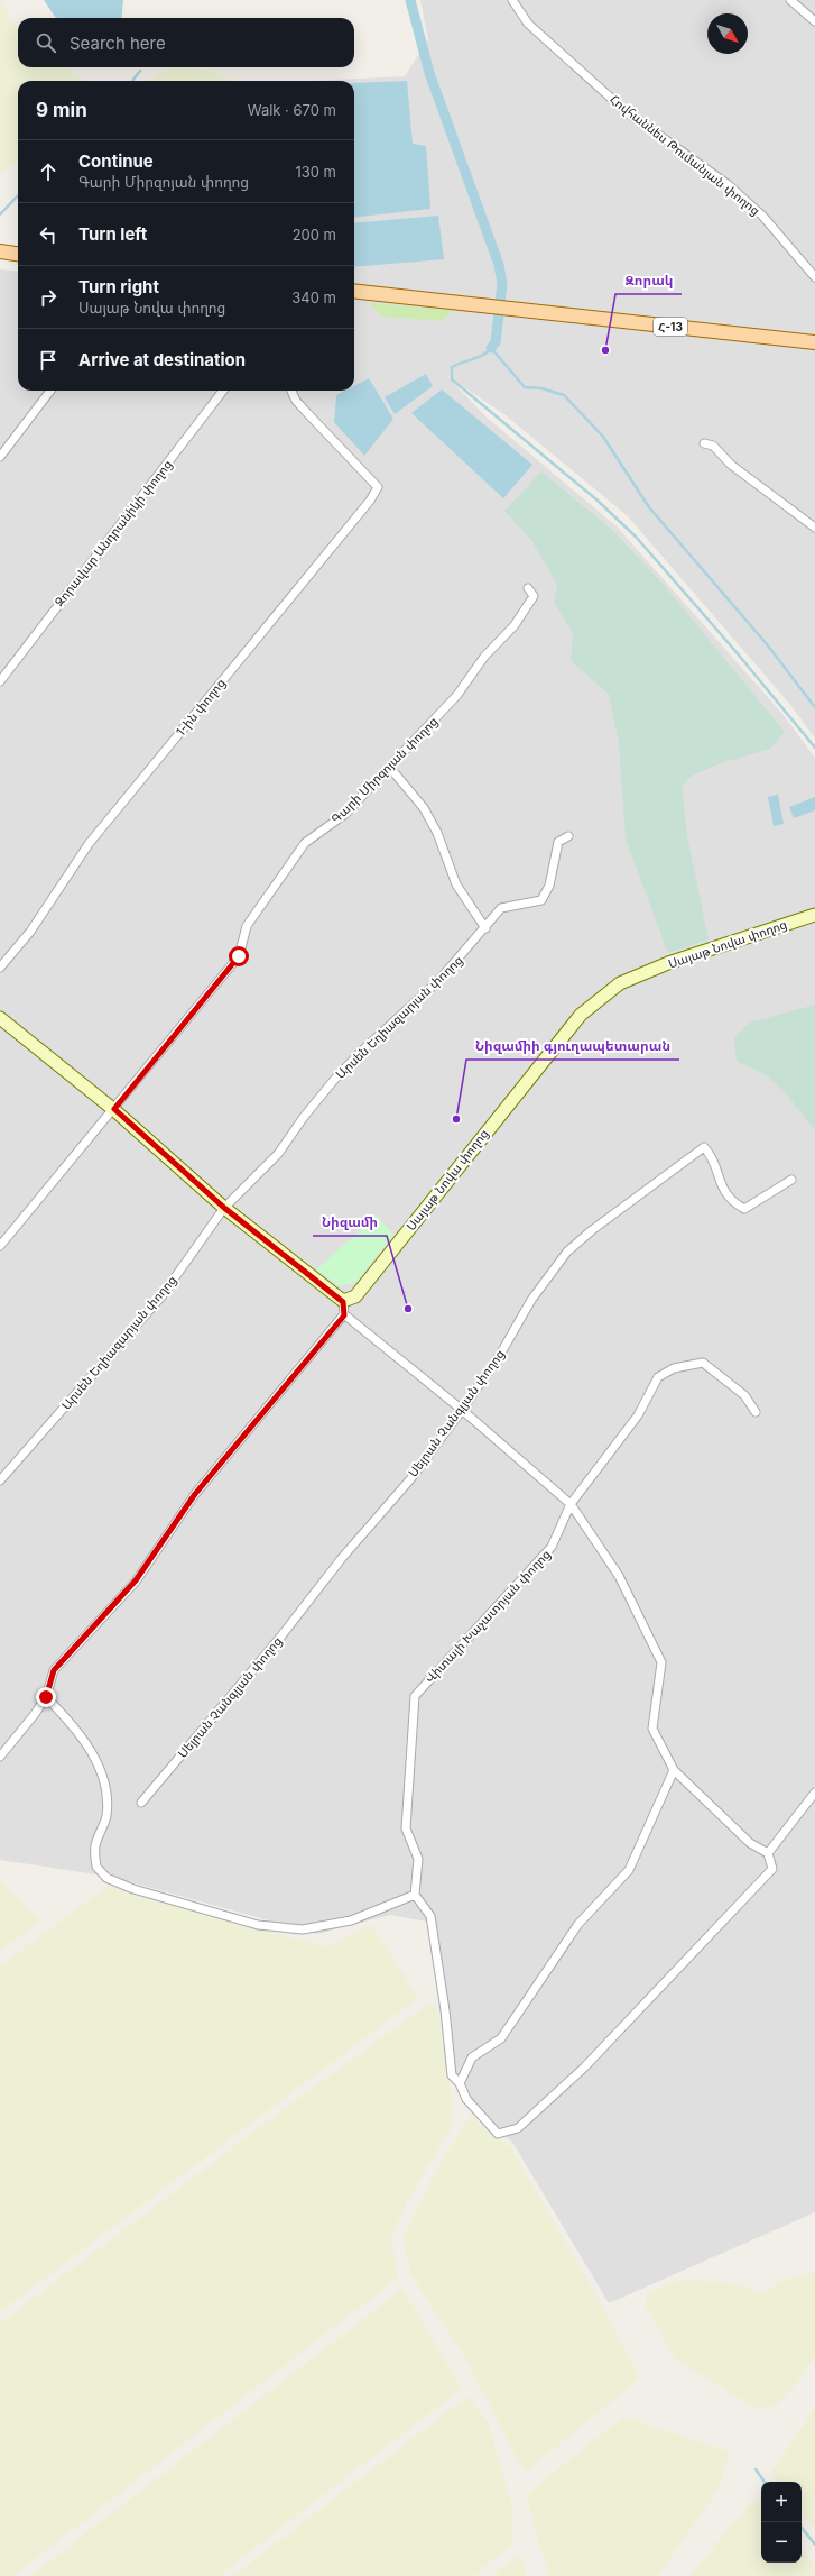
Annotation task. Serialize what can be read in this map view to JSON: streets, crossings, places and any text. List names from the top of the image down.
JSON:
{
  "streets": {
    "main road": ["Հ-13", "Սայաթ Նովա փողոց"],
    "street": [
      "Հովհաննես Թումանյան փողոց",
      "Զորավար Անդրանիկի փողոց",
      "1-ին փողոց",
      "Գարի Միրզոյան փողոց",
      "Արսեն Եղիազարյան փողոց",
      "Սեյրան Չանգլյան փողոց",
      "Վիտալի Խաչատրյան փողոց"
    ]
  },
  "places": ["Զորակ", "Նիզամիի գյուղապետարան", "Նիզամի"],
  "north": "bottom right",
  "page": {
    "search": "Search here",
    "heading": ["9 min", "Walk · 670 m"],
    "list": [
      ["Continue", "Գարի Միրզոյան փողոց", "130 m"],
      ["Turn left", "200 m"],
      ["Turn right", "Սայաթ Նովա փողոց", "340 m"],
      "Arrive at destination"
    ],
    "map_buttons": ["+", "−"]
  }
}
